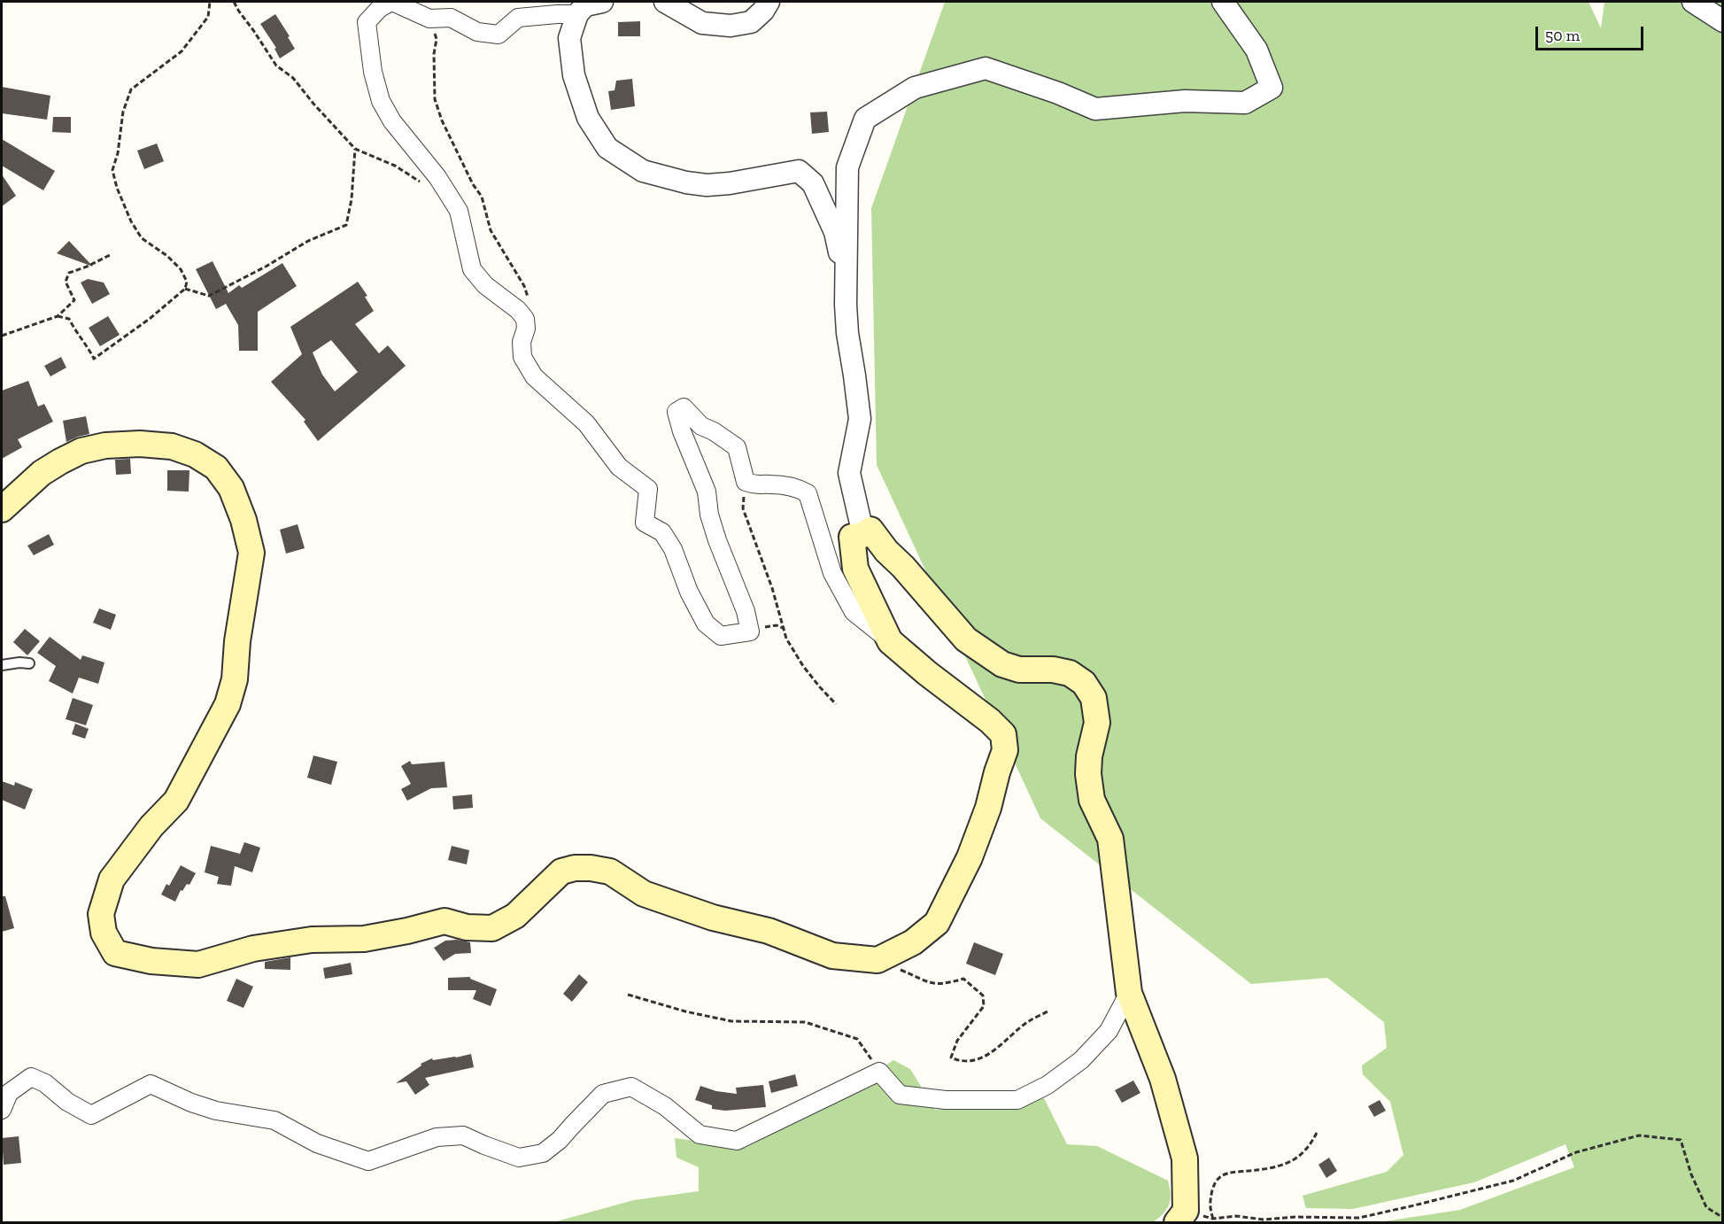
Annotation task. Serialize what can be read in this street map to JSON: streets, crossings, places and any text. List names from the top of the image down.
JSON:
{
  "scale_bar": "50 m"
}
